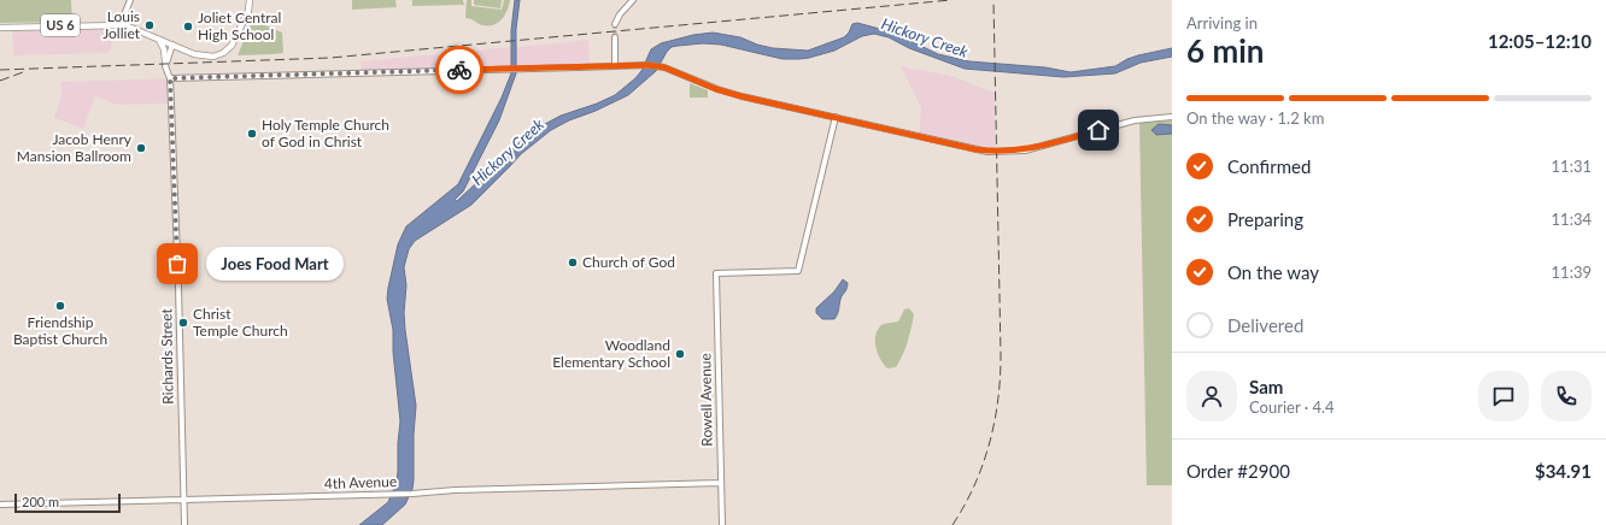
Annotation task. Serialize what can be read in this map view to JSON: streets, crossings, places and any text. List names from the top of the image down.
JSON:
{
  "streets": {
    "main road": ["US 6"],
    "street": ["Richards Street", "Rowell Avenue", "4th Avenue"]
  },
  "crossings": [
    ["Richards Street", "4th Avenue"],
    ["Rowell Avenue", "4th Avenue"]
  ],
  "water": ["Hickory Creek"],
  "places": [
    "Louis Jolliet",
    "Joliet Central High School",
    "Holy Temple Church of God in Christ",
    "Jacob Henry Mansion Ballroom",
    "Church of God",
    "Joes Food Mart",
    "Friendship Baptist Church",
    "Christ Temple Church",
    "Woodland Elementary School"
  ],
  "scale_bar": "200 m",
  "page": {
    "heading": ["6 min", "Arriving in", "12:05–12:10"],
    "panel": [
      "Sam",
      "Courier · 4.4",
      "Order #2900",
      "$34.91"
    ],
    "bar": "On the way · 1.2 km",
    "list": [
      ["Confirmed", "11:31"],
      ["Preparing", "11:34"],
      ["On the way", "11:39"],
      "Delivered"
    ],
    "bubble": "Joes Food Mart",
    "scale": "200 m"
  }
}
